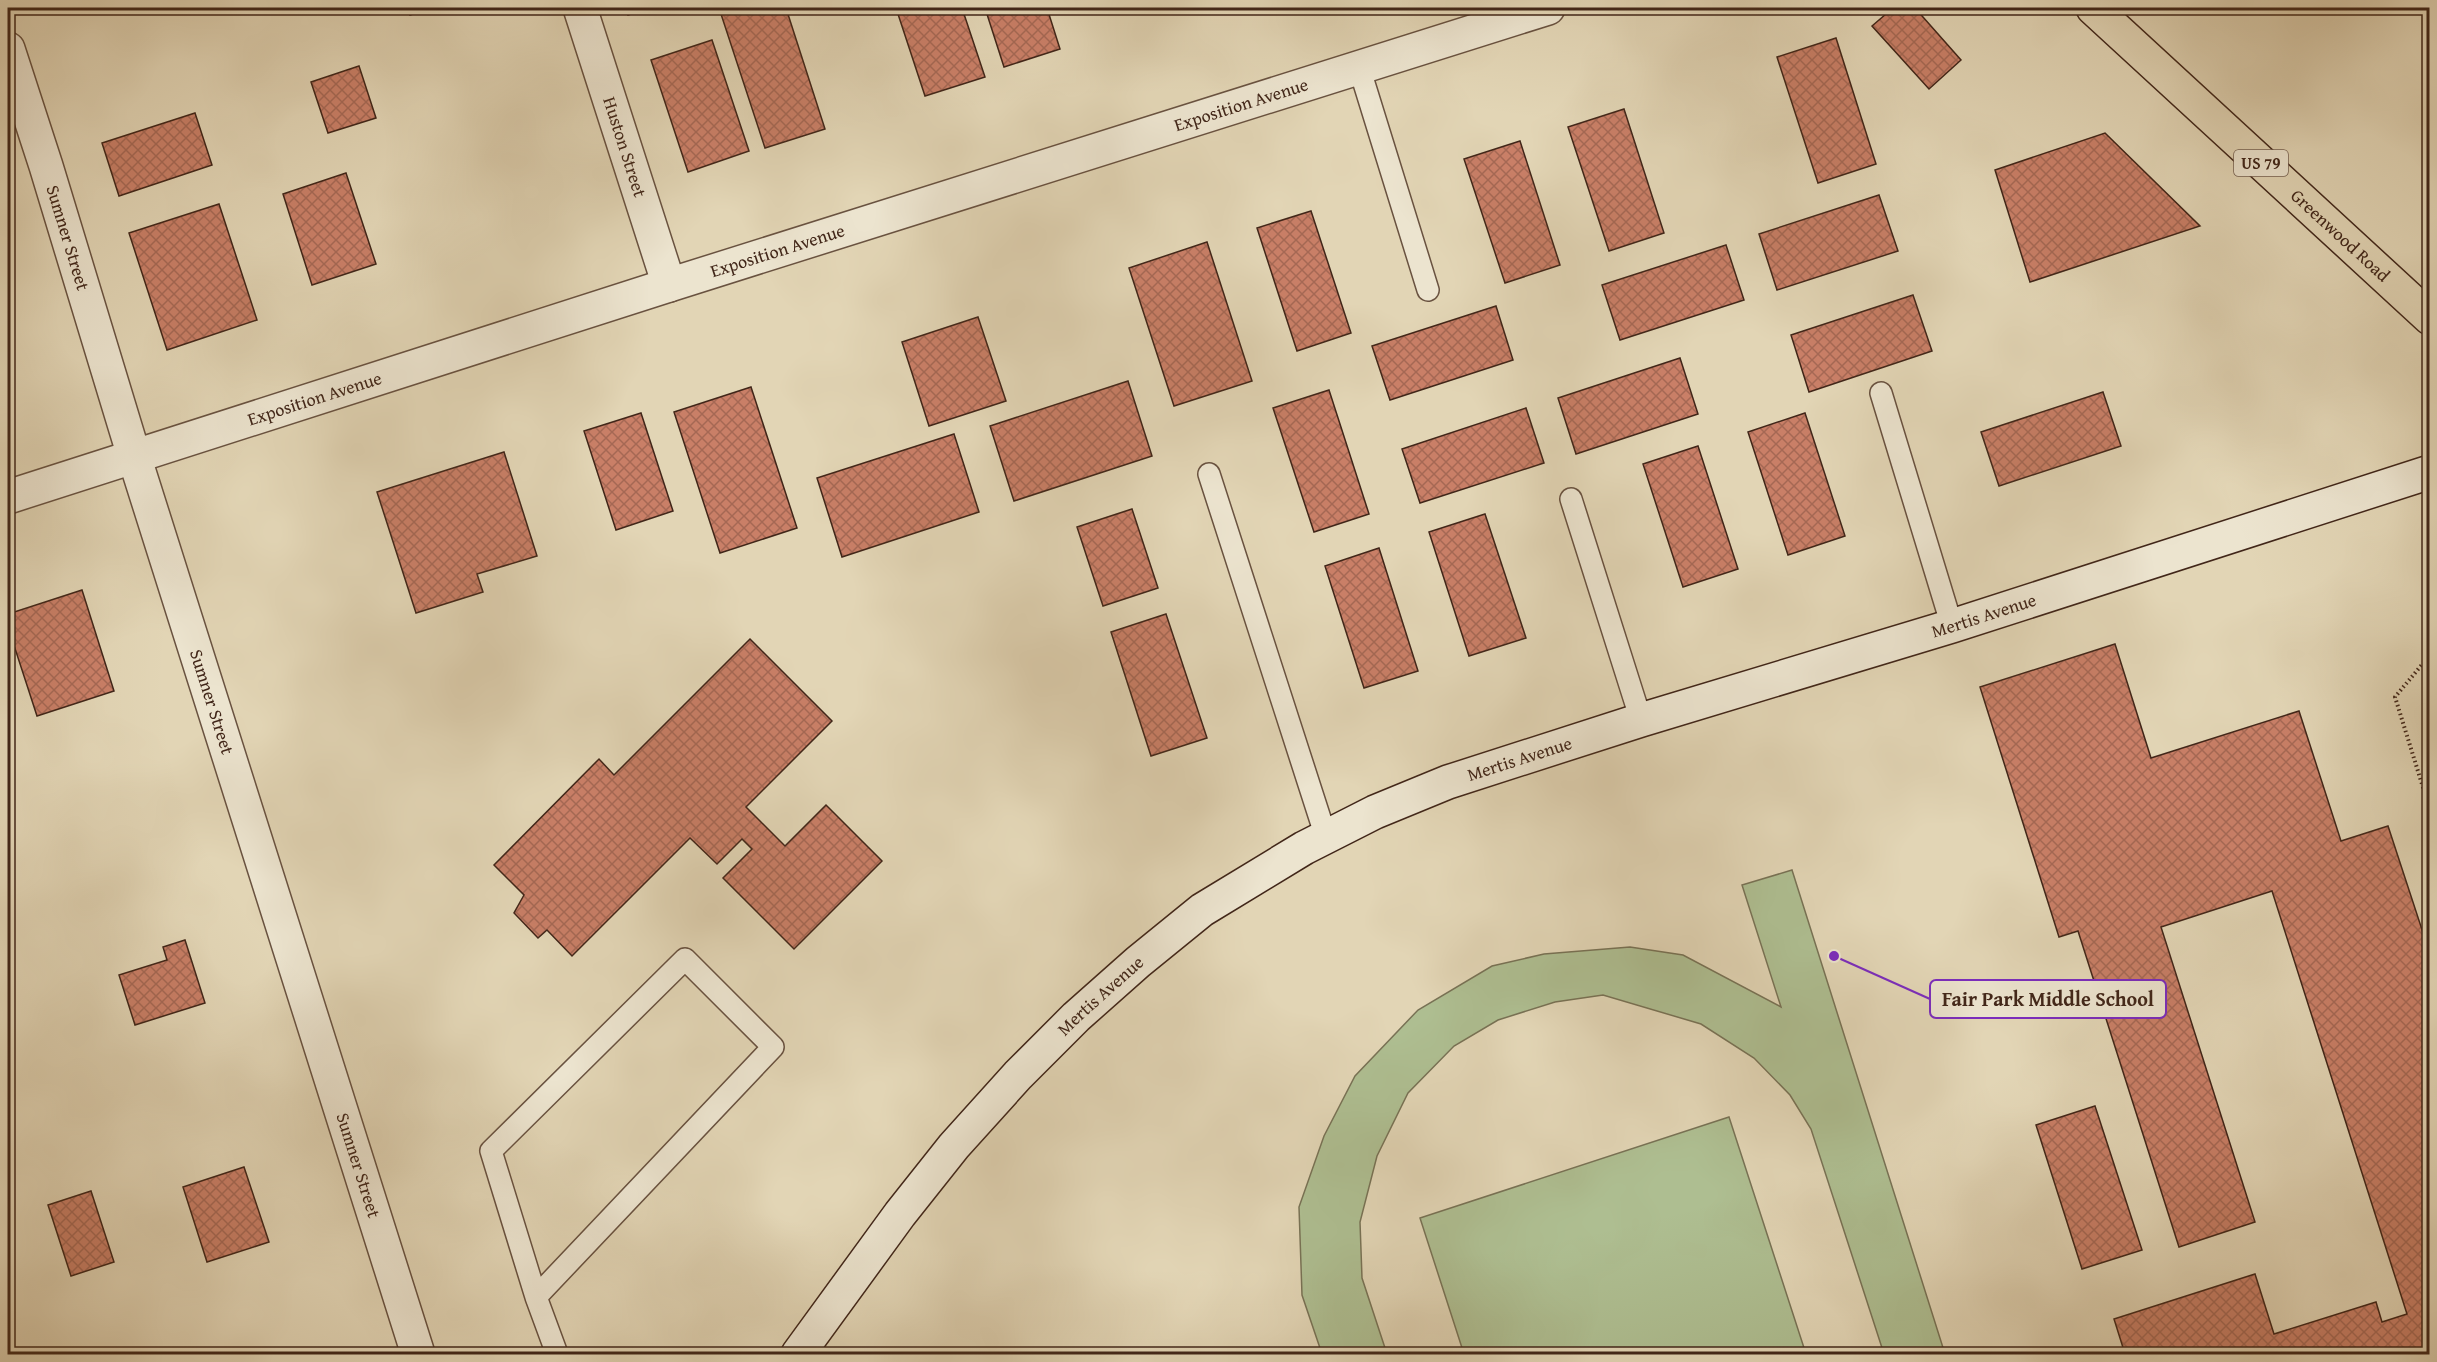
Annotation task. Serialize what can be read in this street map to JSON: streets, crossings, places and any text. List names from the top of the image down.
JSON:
{
  "streets": {
    "main road": ["US 79", "Greenwood Road"],
    "street": [
      "Exposition Avenue",
      "Huston Street",
      "Sumner Street",
      "Mertis Avenue"
    ]
  },
  "crossings": [
    ["Exposition Avenue", "Huston Street"],
    ["Exposition Avenue", "Sumner Street"]
  ],
  "places": ["Fair Park Middle School"]
}
